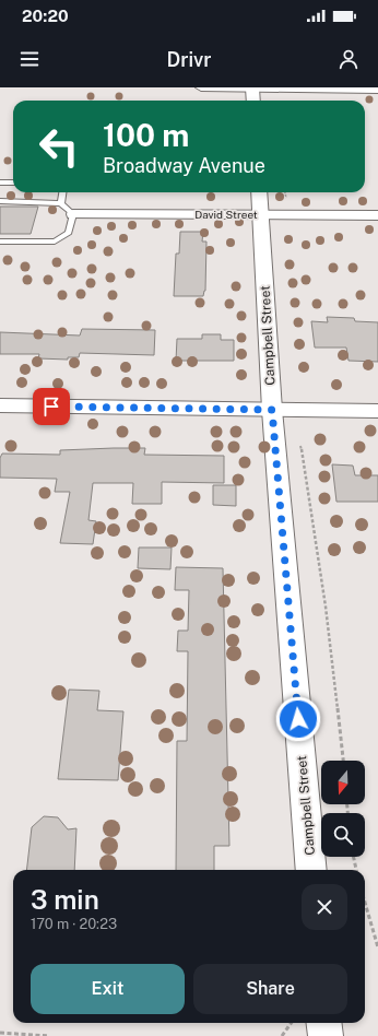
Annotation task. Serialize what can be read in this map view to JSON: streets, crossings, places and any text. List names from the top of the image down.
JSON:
{
  "streets": {
    "street": ["David Street", "Campbell Street"]
  },
  "crossings": [
    ["David Street", "Campbell Street"]
  ],
  "north": "bottom",
  "page": {
    "status": "20:20",
    "header": "Drivr",
    "turn": ["100 m", "Broadway Avenue"],
    "heading": ["3 min", "170 m · 20:23"],
    "buttons": ["Exit", "Share"]
  }
}
